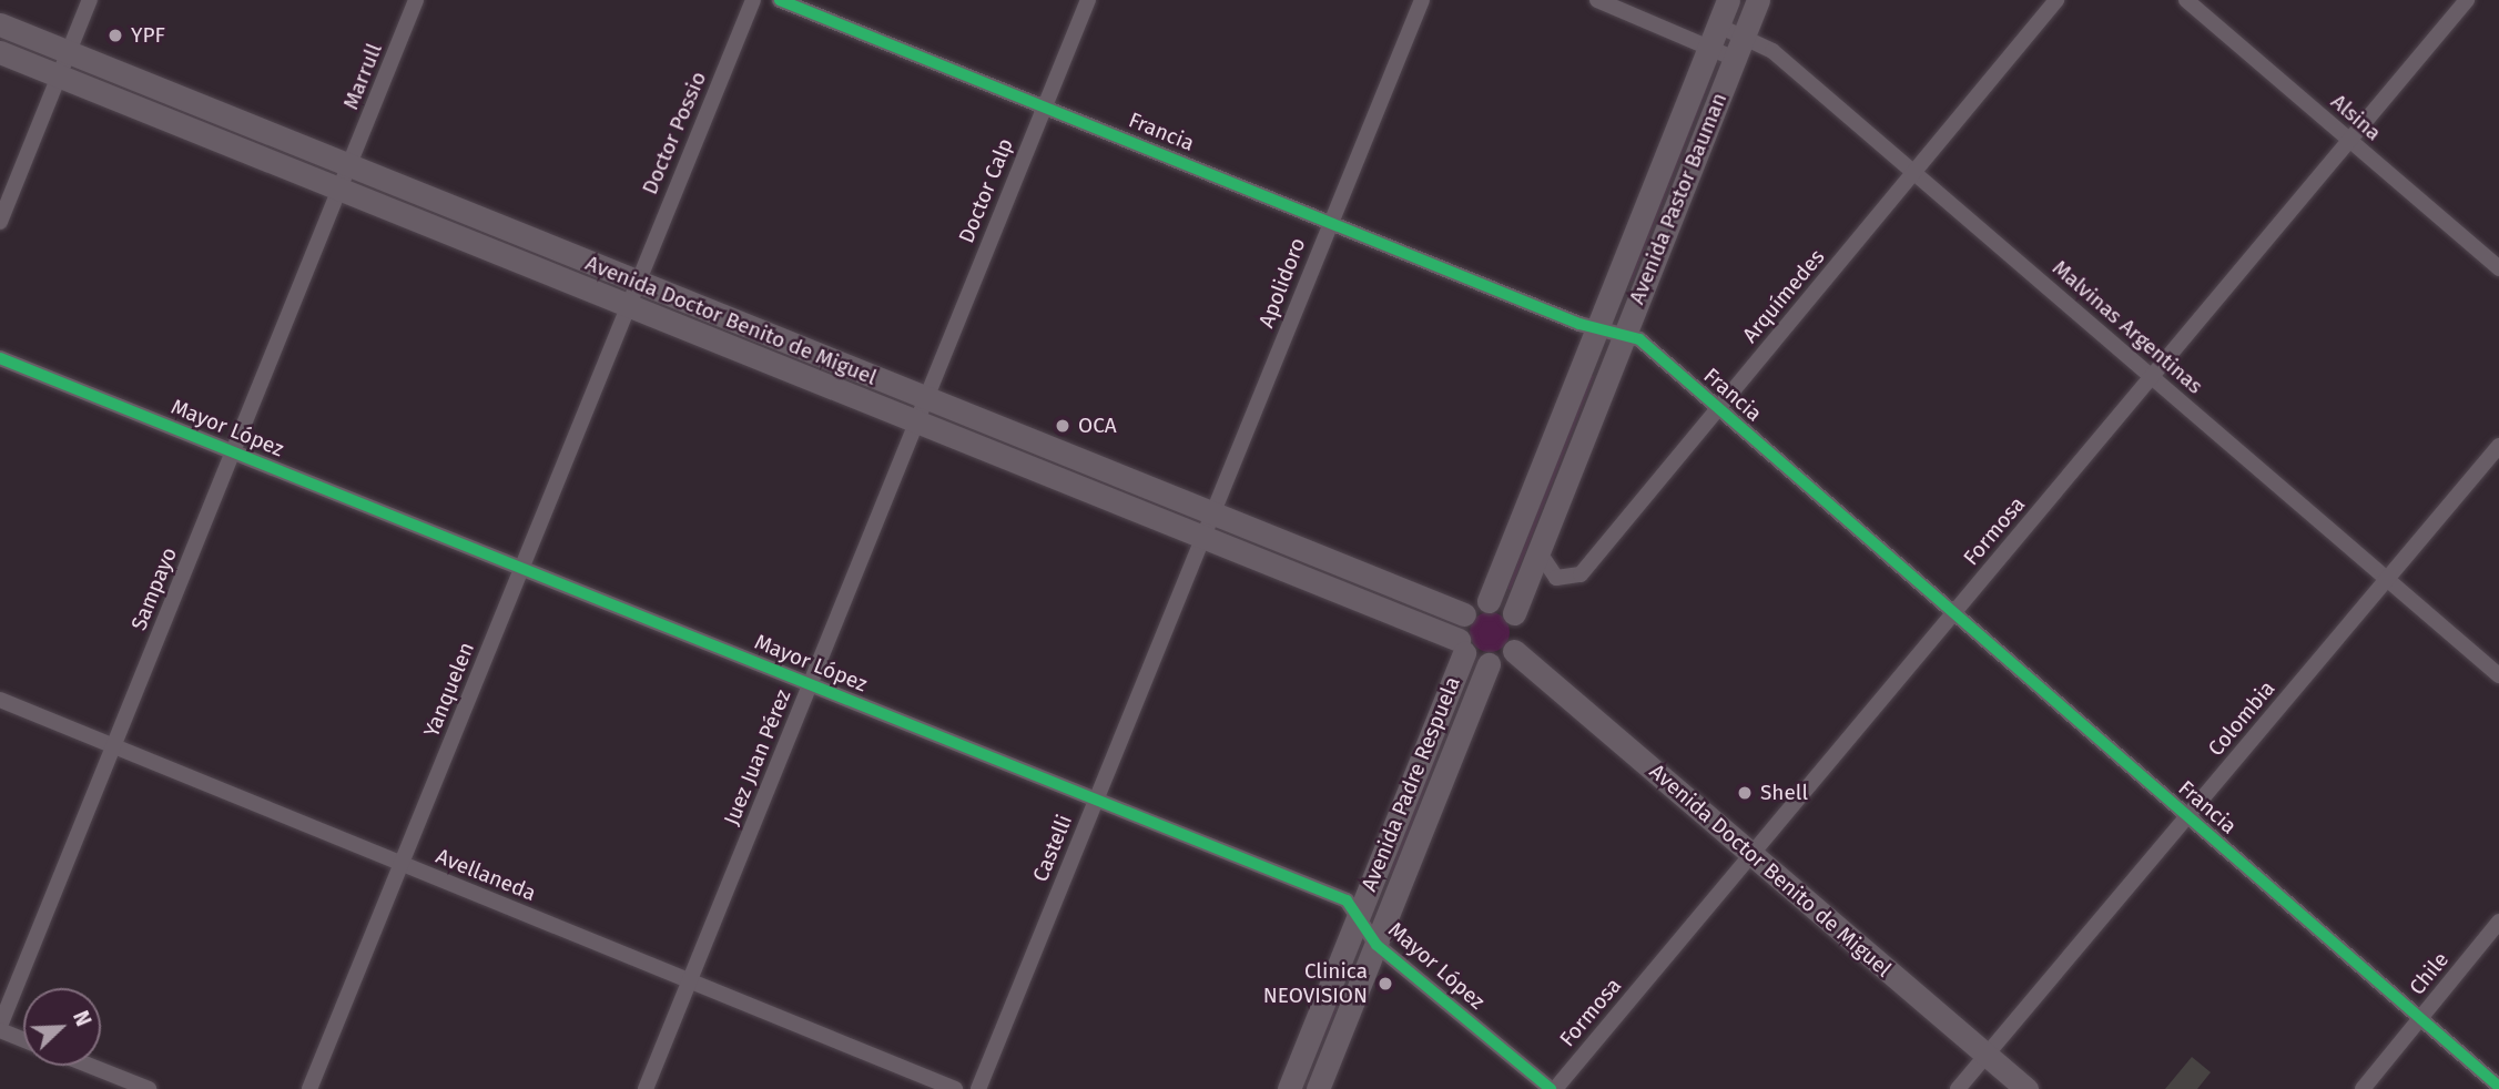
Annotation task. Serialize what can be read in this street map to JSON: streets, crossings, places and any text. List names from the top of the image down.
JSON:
{
  "streets": {
    "main road": ["Avenida Pastor Bauman", "Avenida Doctor Benito de Miguel", "Avenida Padre Respuela"],
    "street": [
      "Marrull",
      "Alsina",
      "Francia",
      "Doctor Possio",
      "Doctor Calp",
      "Apolidoro",
      "Arquímedes",
      "Malvinas Argentinas",
      "Mayor López",
      "Formosa",
      "Sampayo",
      "Yanquelen",
      "Colombia",
      "Juez Juan Pérez",
      "Castelli",
      "Avellaneda",
      "Chile"
    ]
  },
  "crossings": [
    ["Marrull", "Avenida Doctor Benito de Miguel"],
    ["Marrull", "Sampayo"],
    ["Alsina", "Formosa"],
    ["Francia", "Doctor Calp"],
    ["Francia", "Avenida Pastor Bauman"],
    ["Francia", "Apolidoro"],
    ["Francia", "Arquímedes"],
    ["Francia", "Formosa"],
    ["Francia", "Colombia"],
    ["Francia", "Chile"],
    ["Doctor Possio", "Avenida Doctor Benito de Miguel"],
    ["Doctor Possio", "Yanquelen"],
    ["Doctor Calp", "Avenida Doctor Benito de Miguel"],
    ["Doctor Calp", "Juez Juan Pérez"],
    ["Avenida Pastor Bauman", "Arquímedes"],
    ["Avenida Pastor Bauman", "Avenida Doctor Benito de Miguel"],
    ["Avenida Pastor Bauman", "Malvinas Argentinas"],
    ["Avenida Pastor Bauman", "Avenida Padre Respuela"],
    ["Apolidoro", "Avenida Doctor Benito de Miguel"],
    ["Apolidoro", "Castelli"],
    ["Arquímedes", "Malvinas Argentinas"],
    ["Avenida Doctor Benito de Miguel", "Formosa"],
    ["Avenida Doctor Benito de Miguel", "Sampayo"],
    ["Avenida Doctor Benito de Miguel", "Yanquelen"],
    ["Avenida Doctor Benito de Miguel", "Colombia"],
    ["Avenida Doctor Benito de Miguel", "Juez Juan Pérez"],
    ["Avenida Doctor Benito de Miguel", "Avenida Padre Respuela"],
    ["Avenida Doctor Benito de Miguel", "Castelli"],
    ["Malvinas Argentinas", "Formosa"],
    ["Malvinas Argentinas", "Colombia"],
    ["Mayor López", "Formosa"],
    ["Mayor López", "Sampayo"],
    ["Mayor López", "Yanquelen"],
    ["Mayor López", "Juez Juan Pérez"],
    ["Mayor López", "Avenida Padre Respuela"],
    ["Mayor López", "Castelli"],
    ["Sampayo", "Avellaneda"],
    ["Yanquelen", "Avellaneda"],
    ["Juez Juan Pérez", "Avellaneda"]
  ],
  "places": [
    "YPF",
    "OCA",
    "Shell",
    "Clinica NEOVISION"
  ],
  "north": "top right"
}
